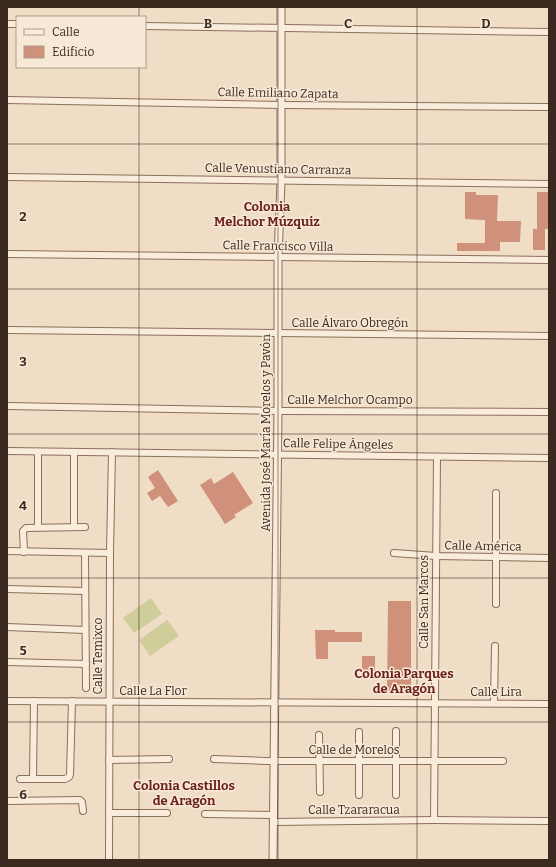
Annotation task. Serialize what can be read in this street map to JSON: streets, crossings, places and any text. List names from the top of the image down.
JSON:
{
  "streets": {
    "street": [
      "Calle Emiliano Zapata",
      "Calle Venustiano Carranza",
      "Calle Francisco Villa",
      "Calle Álvaro Obregón",
      "Calle Melchor Ocampo",
      "Avenida José María Morelos y Pavón",
      "Calle Felipe Ángeles",
      "Calle América",
      "Calle San Marcos",
      "Calle Temixco",
      "Calle La Flor",
      "Calle Lira",
      "Calle de Morelos",
      "Calle Tzararacua"
    ]
  },
  "crossings": [
    ["Calle Emiliano Zapata", "Avenida José María Morelos y Pavón"],
    ["Calle Venustiano Carranza", "Avenida José María Morelos y Pavón"],
    ["Calle Francisco Villa", "Avenida José María Morelos y Pavón"],
    ["Calle Álvaro Obregón", "Avenida José María Morelos y Pavón"],
    ["Calle Melchor Ocampo", "Avenida José María Morelos y Pavón"],
    ["Avenida José María Morelos y Pavón", "Calle Felipe Ángeles"],
    ["Avenida José María Morelos y Pavón", "Calle La Flor"],
    ["Avenida José María Morelos y Pavón", "Calle Lira"],
    ["Avenida José María Morelos y Pavón", "Calle de Morelos"],
    ["Avenida José María Morelos y Pavón", "Calle Tzararacua"],
    ["Calle Felipe Ángeles", "Calle San Marcos"],
    ["Calle Felipe Ángeles", "Calle Temixco"],
    ["Calle América", "Calle San Marcos"],
    ["Calle San Marcos", "Calle Lira"],
    ["Calle San Marcos", "Calle de Morelos"],
    ["Calle San Marcos", "Calle Tzararacua"],
    ["Calle Temixco", "Calle La Flor"],
    ["Calle La Flor", "Calle Lira"]
  ],
  "districts": ["Colonia Melchor Múzquiz", "Colonia Parques de Aragón", "Colonia Castillos de Aragón"],
  "legend": ["Calle", "Edificio"],
  "grid": {
    "columns": ["B", "C", "D"],
    "rows": [
      "2",
      "3",
      "4",
      "5",
      "6"
    ]
  }
}
